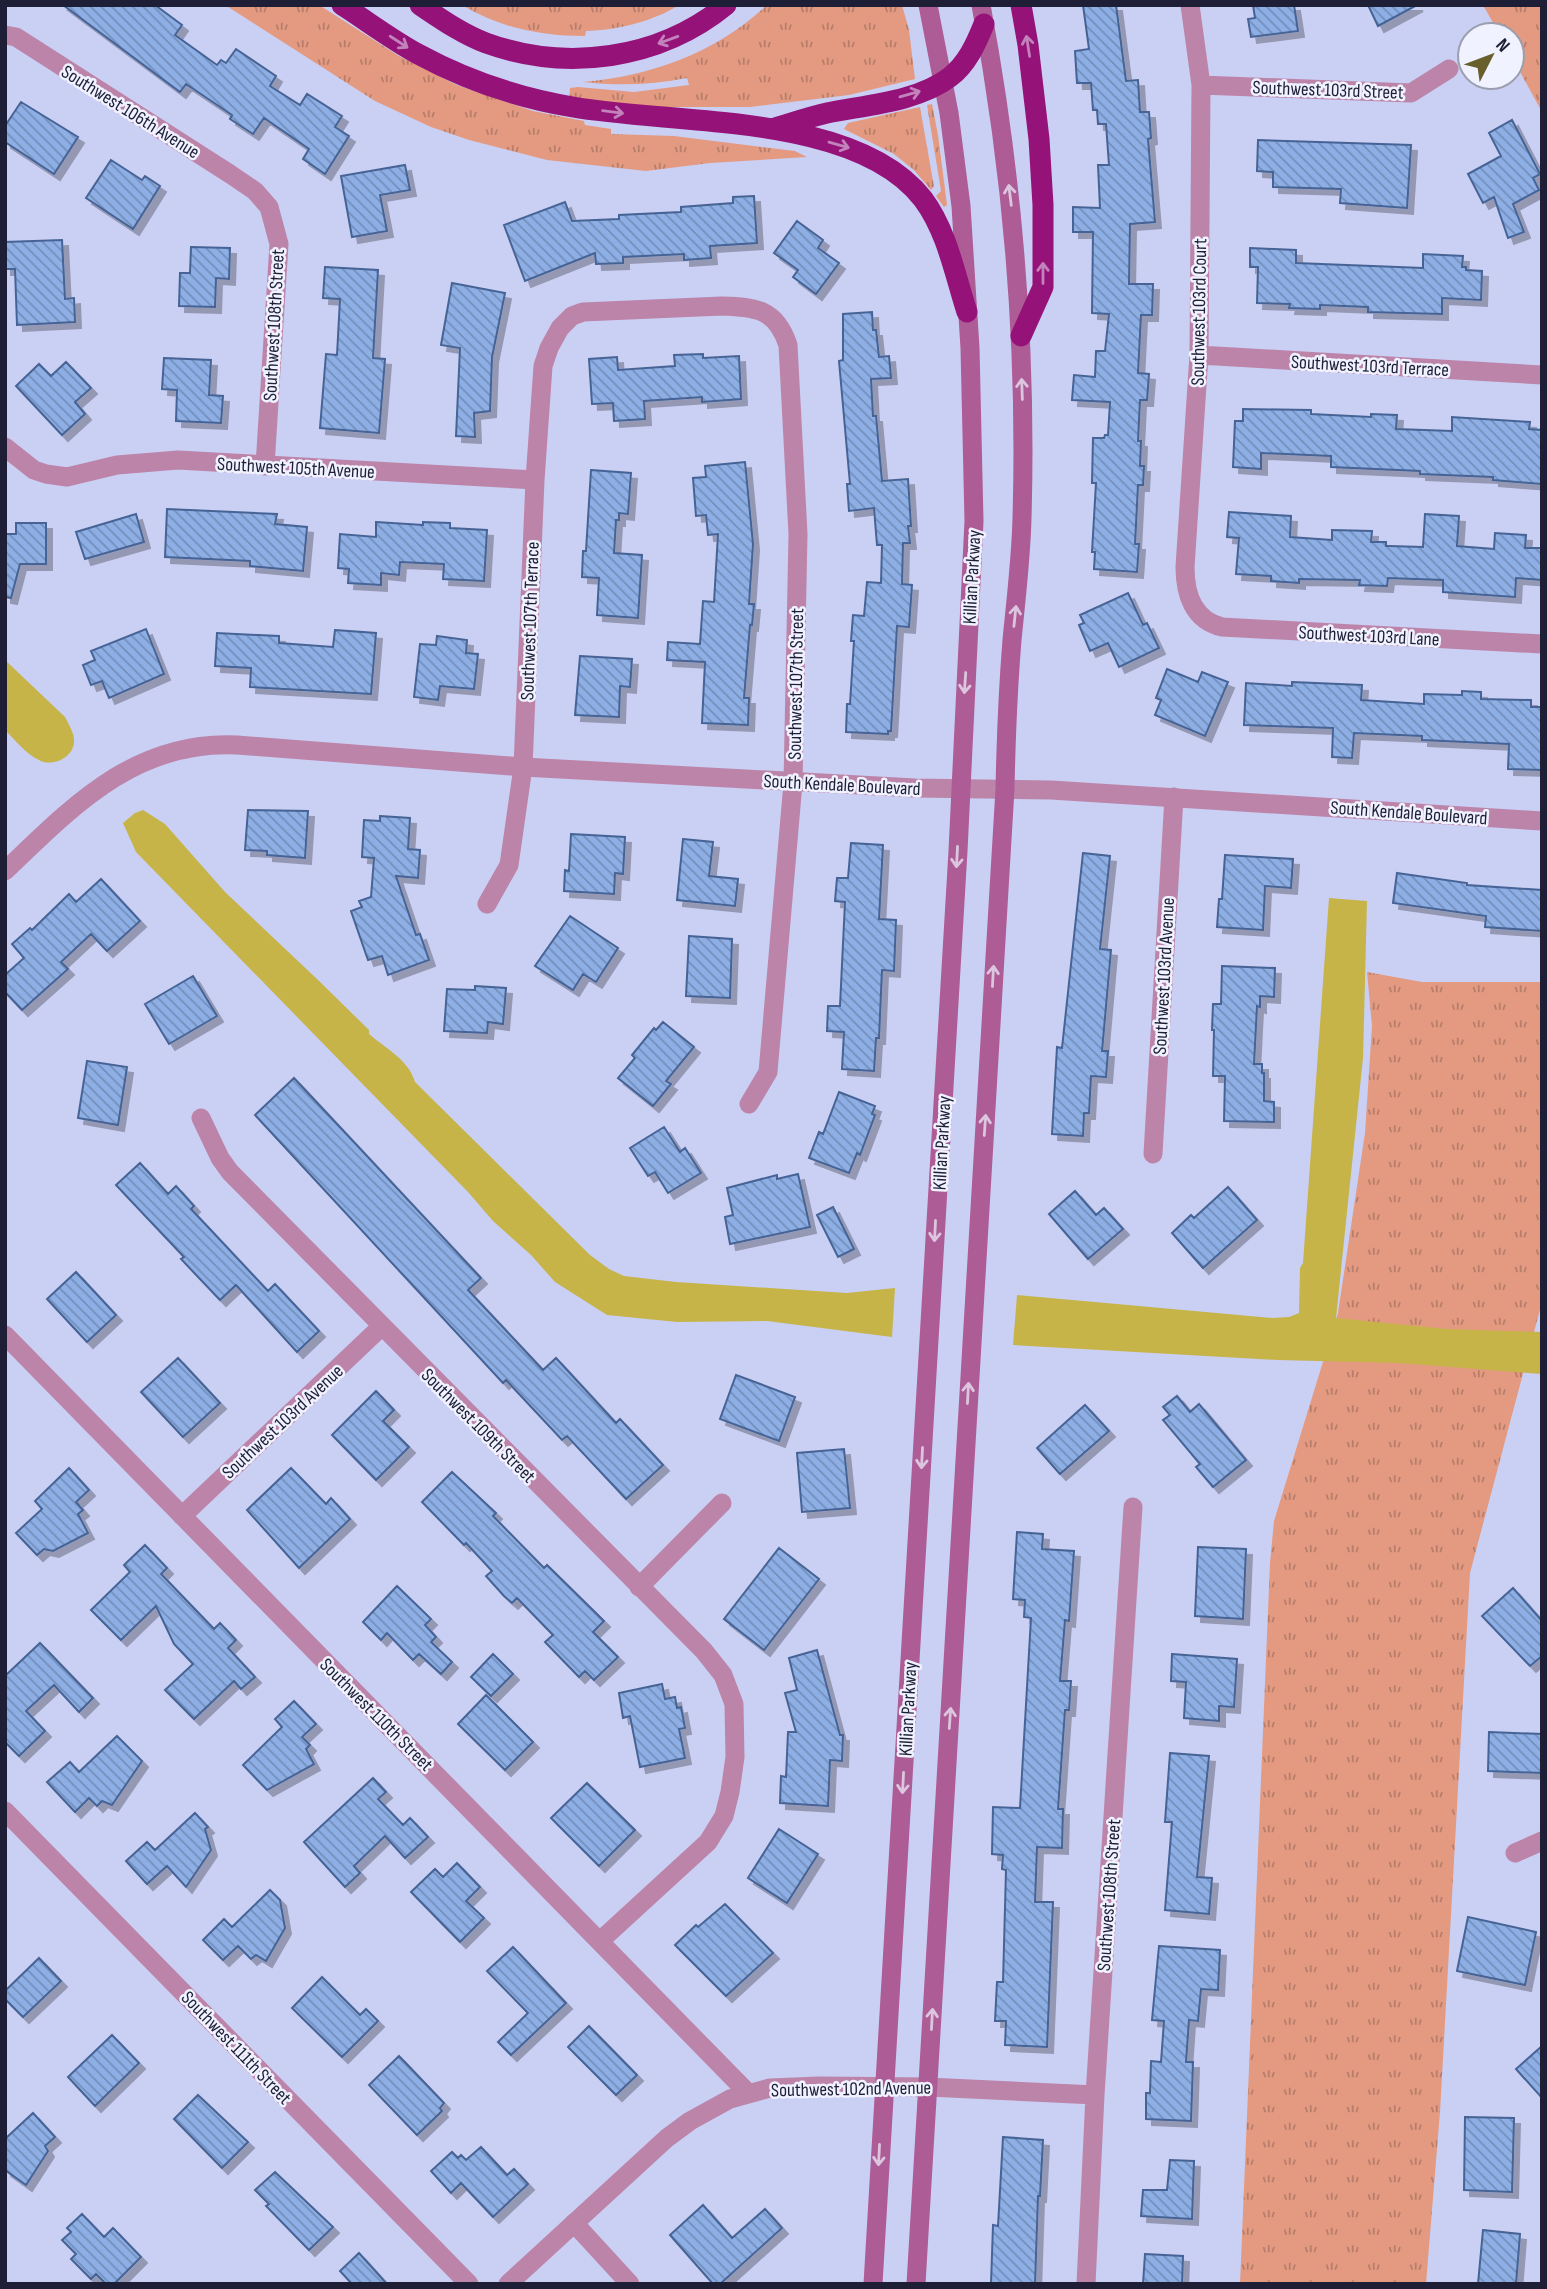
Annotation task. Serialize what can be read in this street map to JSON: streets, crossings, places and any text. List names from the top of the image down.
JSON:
{
  "streets": {
    "main road": ["Killian Parkway"],
    "street": [
      "Southwest 103rd Street",
      "Southwest 106th Avenue",
      "Southwest 103rd Court",
      "Southwest 108th Street",
      "Southwest 103rd Terrace",
      "Southwest 105th Avenue",
      "Southwest 107th Terrace",
      "Southwest 103rd Lane",
      "Southwest 107th Street",
      "South Kendale Boulevard",
      "Southwest 103rd Avenue",
      "Southwest 109th Street",
      "Southwest 110th Street",
      "Southwest 111th Street",
      "Southwest 102nd Avenue"
    ]
  },
  "crossings": [
    ["Southwest 103rd Street", "Southwest 103rd Court"],
    ["Southwest 106th Avenue", "Southwest 108th Street"],
    ["Southwest 103rd Court", "Southwest 103rd Terrace"],
    ["Southwest 103rd Court", "Southwest 103rd Lane"],
    ["Southwest 108th Street", "Southwest 105th Avenue"],
    ["Southwest 108th Street", "Southwest 102nd Avenue"],
    ["Southwest 105th Avenue", "Southwest 107th Terrace"],
    ["Killian Parkway", "South Kendale Boulevard"],
    ["Killian Parkway", "Southwest 102nd Avenue"],
    ["Southwest 107th Terrace", "Southwest 107th Street"],
    ["Southwest 107th Terrace", "South Kendale Boulevard"],
    ["Southwest 107th Street", "South Kendale Boulevard"],
    ["South Kendale Boulevard", "Southwest 103rd Avenue"],
    ["Southwest 103rd Avenue", "Southwest 109th Street"],
    ["Southwest 103rd Avenue", "Southwest 110th Street"],
    ["Southwest 109th Street", "Southwest 110th Street"],
    ["Southwest 110th Street", "Southwest 102nd Avenue"]
  ],
  "north": "top right"
}
